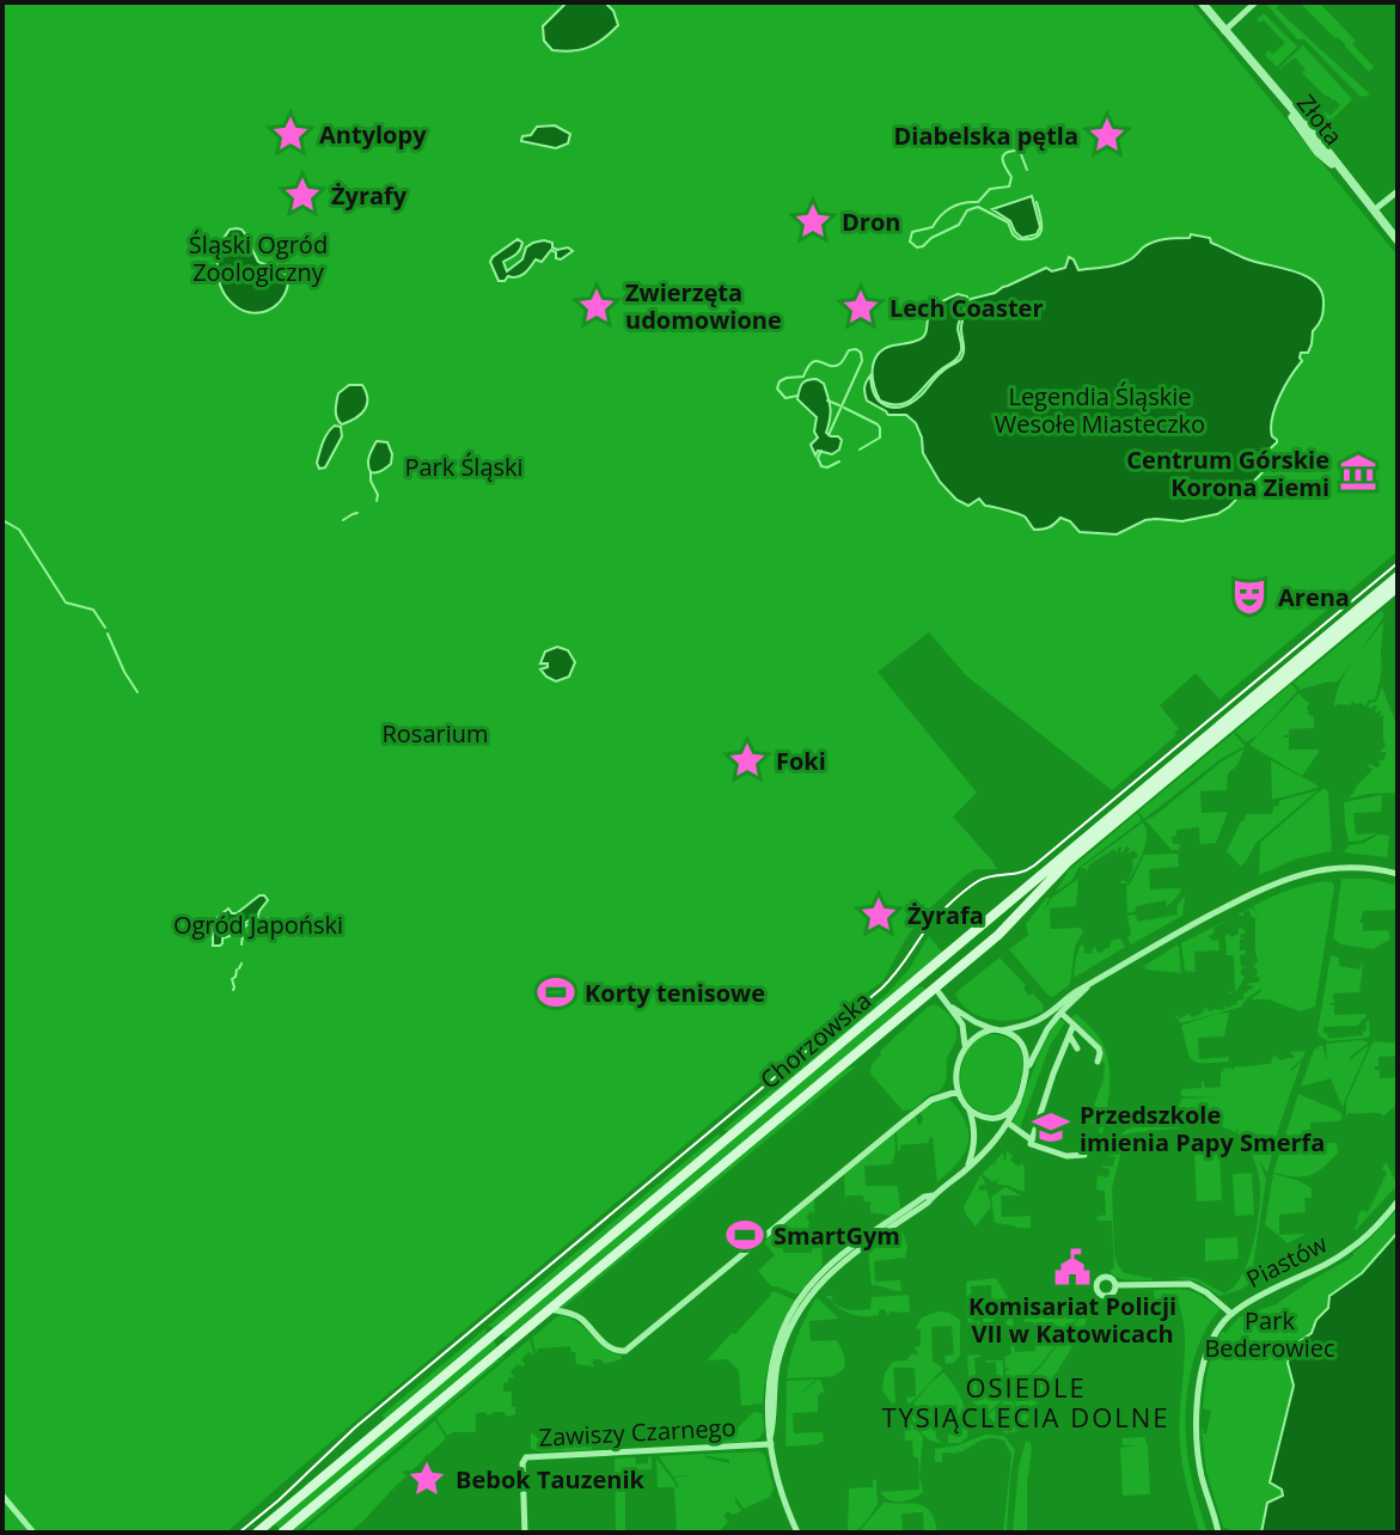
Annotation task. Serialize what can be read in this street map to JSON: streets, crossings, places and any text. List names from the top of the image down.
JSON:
{
  "streets": {
    "main road": ["Chorzowska"],
    "street": ["Złota", "Piastów", "Zawiszy Czarnego"]
  },
  "districts": ["OSIEDLE TYSIĄCLECIA DOLNE"],
  "parks": [
    "Śląski Ogród Zoologiczny",
    "Legendia Śląskie Wesołe Miasteczko",
    "Park Śląski",
    "Rosarium",
    "Ogród Japoński",
    "Park Bederowiec"
  ],
  "places": {
    "place": [
      "Antylopy",
      "Diabelska pętla",
      "Żyrafy",
      "Dron",
      "Zwierzęta udomowione",
      "Lech Coaster",
      "Foki",
      "Żyrafa",
      "Bebok Tauzenik"
    ],
    "museum": ["Centrum Górskie Korona Ziemi"],
    "theatre": ["Arena"],
    "sports": ["Korty tenisowe", "SmartGym"],
    "school or university": ["Przedszkole imienia Papy Smerfa"],
    "public building": ["Komisariat Policji VII w Katowicach"]
  }
}
